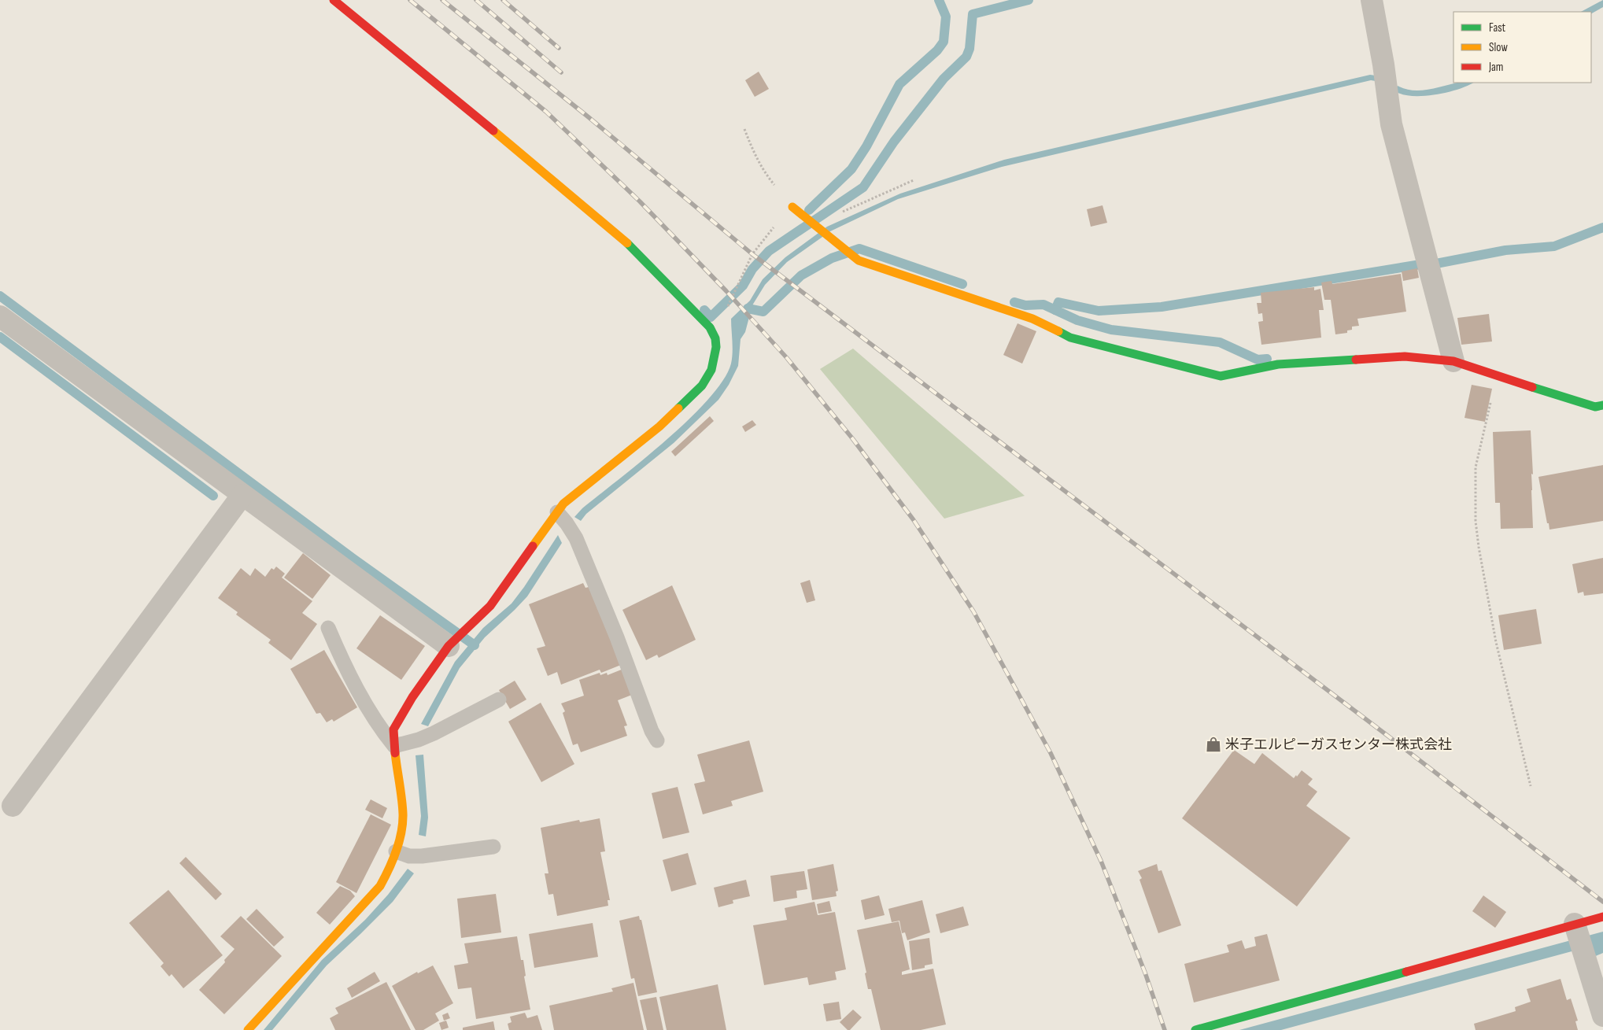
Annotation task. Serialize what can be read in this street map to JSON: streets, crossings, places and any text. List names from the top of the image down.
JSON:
{
  "places": {
    "shop": ["米子エルピーガスセンター株式会社"]
  },
  "legend": ["Fast", "Slow", "Jam"]
}
